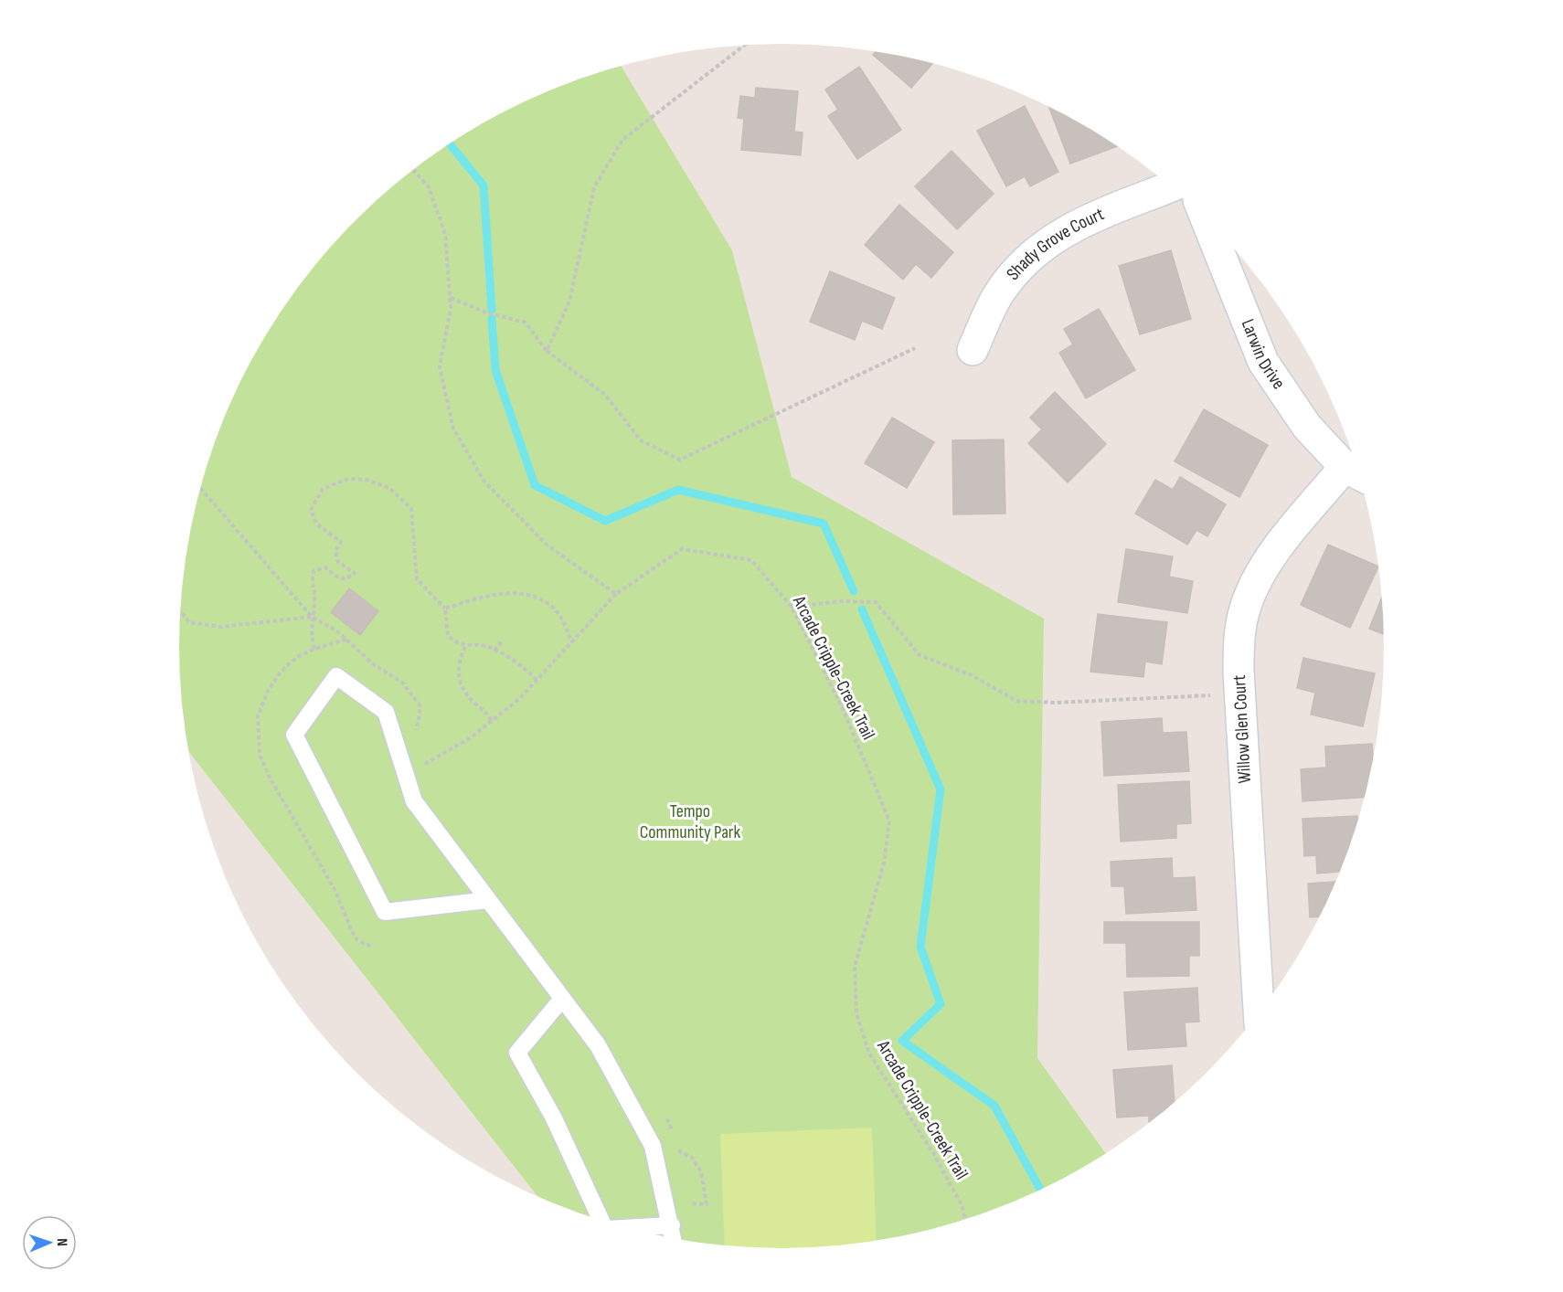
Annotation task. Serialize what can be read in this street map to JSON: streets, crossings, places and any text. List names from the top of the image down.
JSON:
{
  "streets": {
    "street": ["Shady Grove Court", "Larwin Drive", "Willow Glen Court"],
    "path": ["Arcade Cripple-Creek Trail"]
  },
  "crossings": [
    ["Larwin Drive", "Willow Glen Court"]
  ],
  "parks": ["Tempo Community Park"],
  "north": "right"
}
